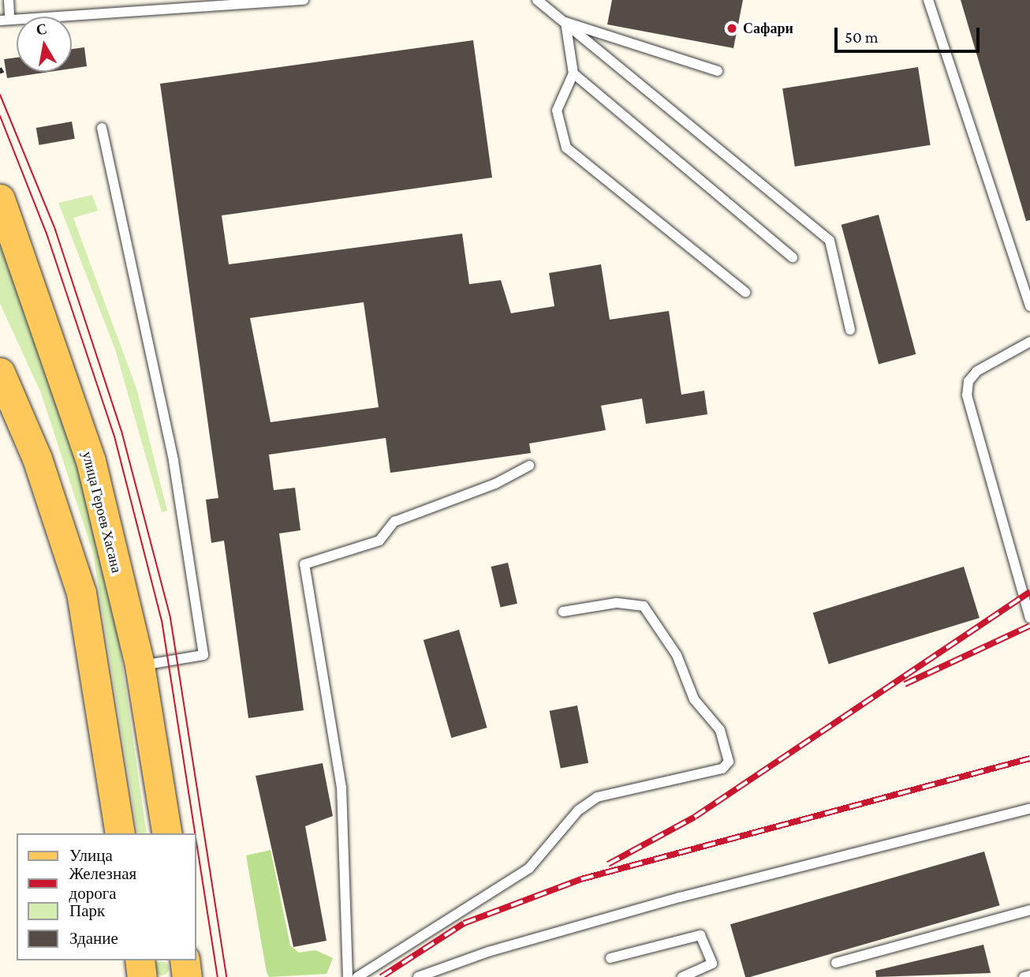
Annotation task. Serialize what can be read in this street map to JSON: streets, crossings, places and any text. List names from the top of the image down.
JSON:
{
  "streets": {
    "main road": ["улица Героев Хасана"]
  },
  "places": ["Сафари"],
  "legend": [
    "Улица",
    "Железная дорога",
    "Парк",
    "Здание"
  ],
  "scale_bar": "50 m",
  "north": "top"
}
